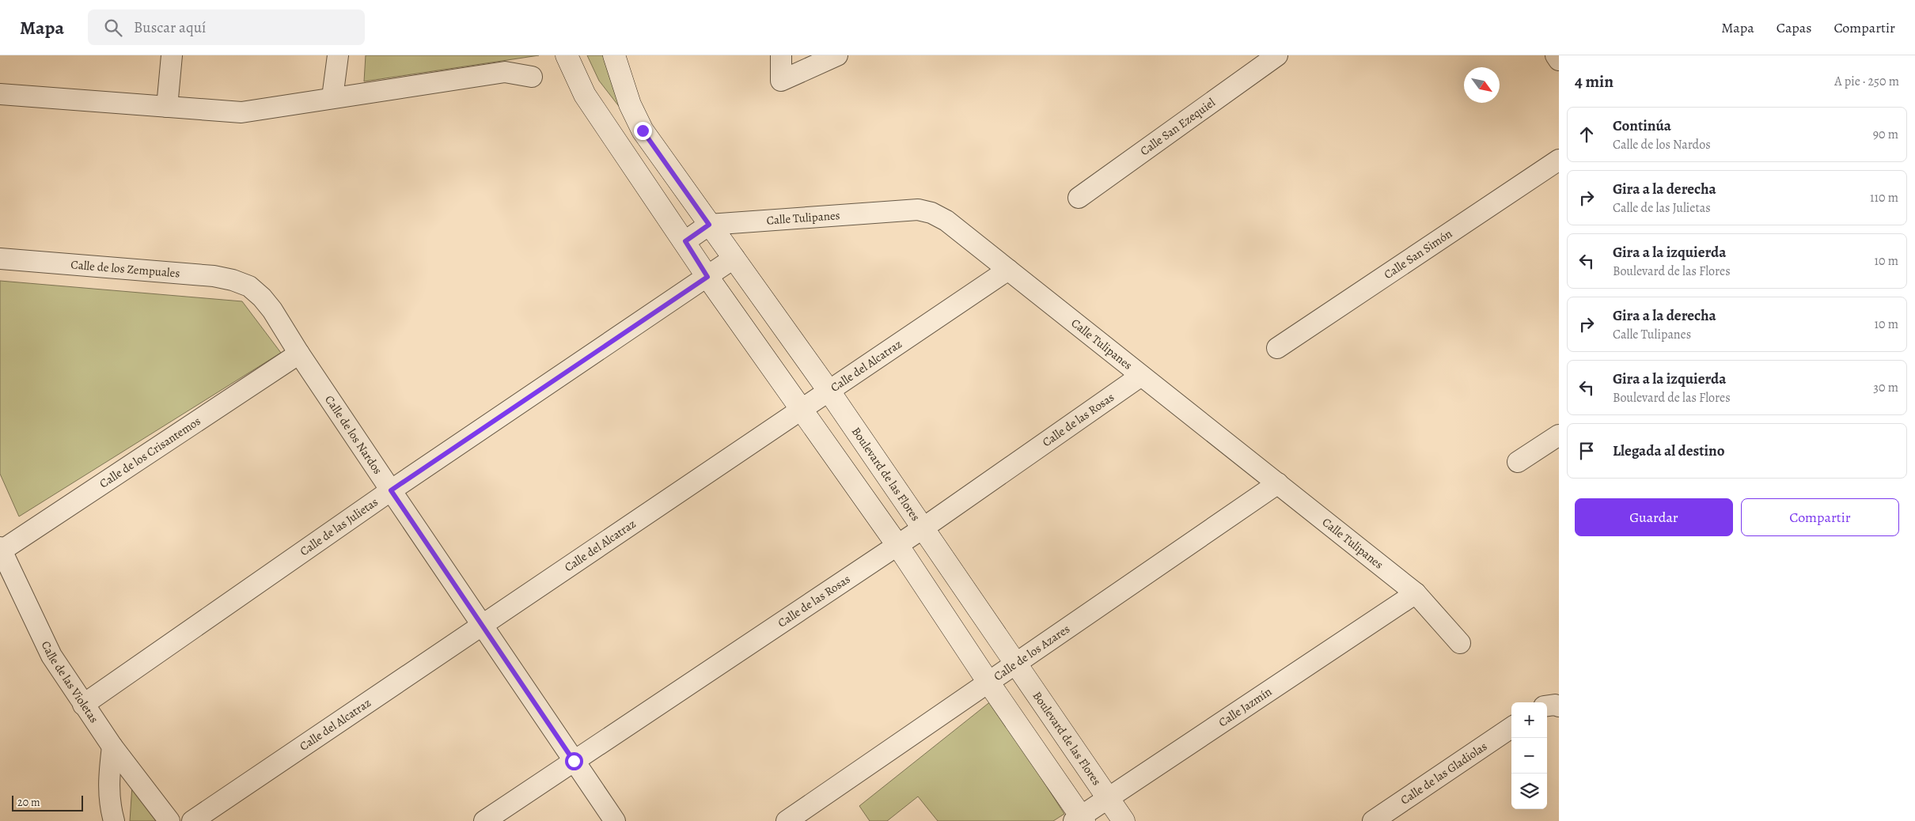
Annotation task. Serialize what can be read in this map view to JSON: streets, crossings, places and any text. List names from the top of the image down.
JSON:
{
  "streets": {
    "street": [
      "Calle San Ezequiel",
      "Calle Tulipanes",
      "Calle San Simón",
      "Calle de los Zempuales",
      "Calle del Alcatraz",
      "Calle de las Rosas",
      "Calle de los Nardos",
      "Calle de los Crisantemos",
      "Boulevard de las Flores",
      "Calle de las Julietas",
      "Calle de los Azares",
      "Calle de las Violetas",
      "Calle Jazmín",
      "Calle de las Gladiolas"
    ]
  },
  "crossings": [
    ["Calle Tulipanes", "Calle del Alcatraz"],
    ["Calle Tulipanes", "Calle de las Rosas"],
    ["Calle Tulipanes", "Boulevard de las Flores"],
    ["Calle Tulipanes", "Calle de los Azares"],
    ["Calle Tulipanes", "Calle Jazmín"],
    ["Calle de los Zempuales", "Calle de los Nardos"],
    ["Calle del Alcatraz", "Calle de los Nardos"],
    ["Calle del Alcatraz", "Boulevard de las Flores"],
    ["Calle de las Rosas", "Calle de los Nardos"],
    ["Calle de las Rosas", "Boulevard de las Flores"],
    ["Calle de los Nardos", "Calle de los Crisantemos"],
    ["Calle de los Nardos", "Calle de las Julietas"],
    ["Calle de los Crisantemos", "Calle de las Violetas"],
    ["Boulevard de las Flores", "Calle de las Julietas"],
    ["Boulevard de las Flores", "Calle de los Azares"],
    ["Boulevard de las Flores", "Calle Jazmín"],
    ["Calle de las Julietas", "Calle de las Violetas"]
  ],
  "scale_bar": "20 m",
  "north": "bottom right",
  "page": {
    "header": "Mapa",
    "search": "Buscar aquí",
    "nav": ["Mapa", "Capas", "Compartir"],
    "heading": ["4 min", "A pie · 250 m"],
    "list": [
      ["Continúa", "Calle de los Nardos", "90 m"],
      ["Gira a la derecha", "Calle de las Julietas", "110 m"],
      ["Gira a la izquierda", "Boulevard de las Flores", "10 m"],
      ["Gira a la derecha", "Calle Tulipanes", "10 m"],
      ["Gira a la izquierda", "Boulevard de las Flores", "30 m"],
      "Llegada al destino"
    ],
    "buttons": ["Guardar", "Compartir"],
    "map_buttons": ["+", "−"],
    "scale": "20 m"
  }
}
